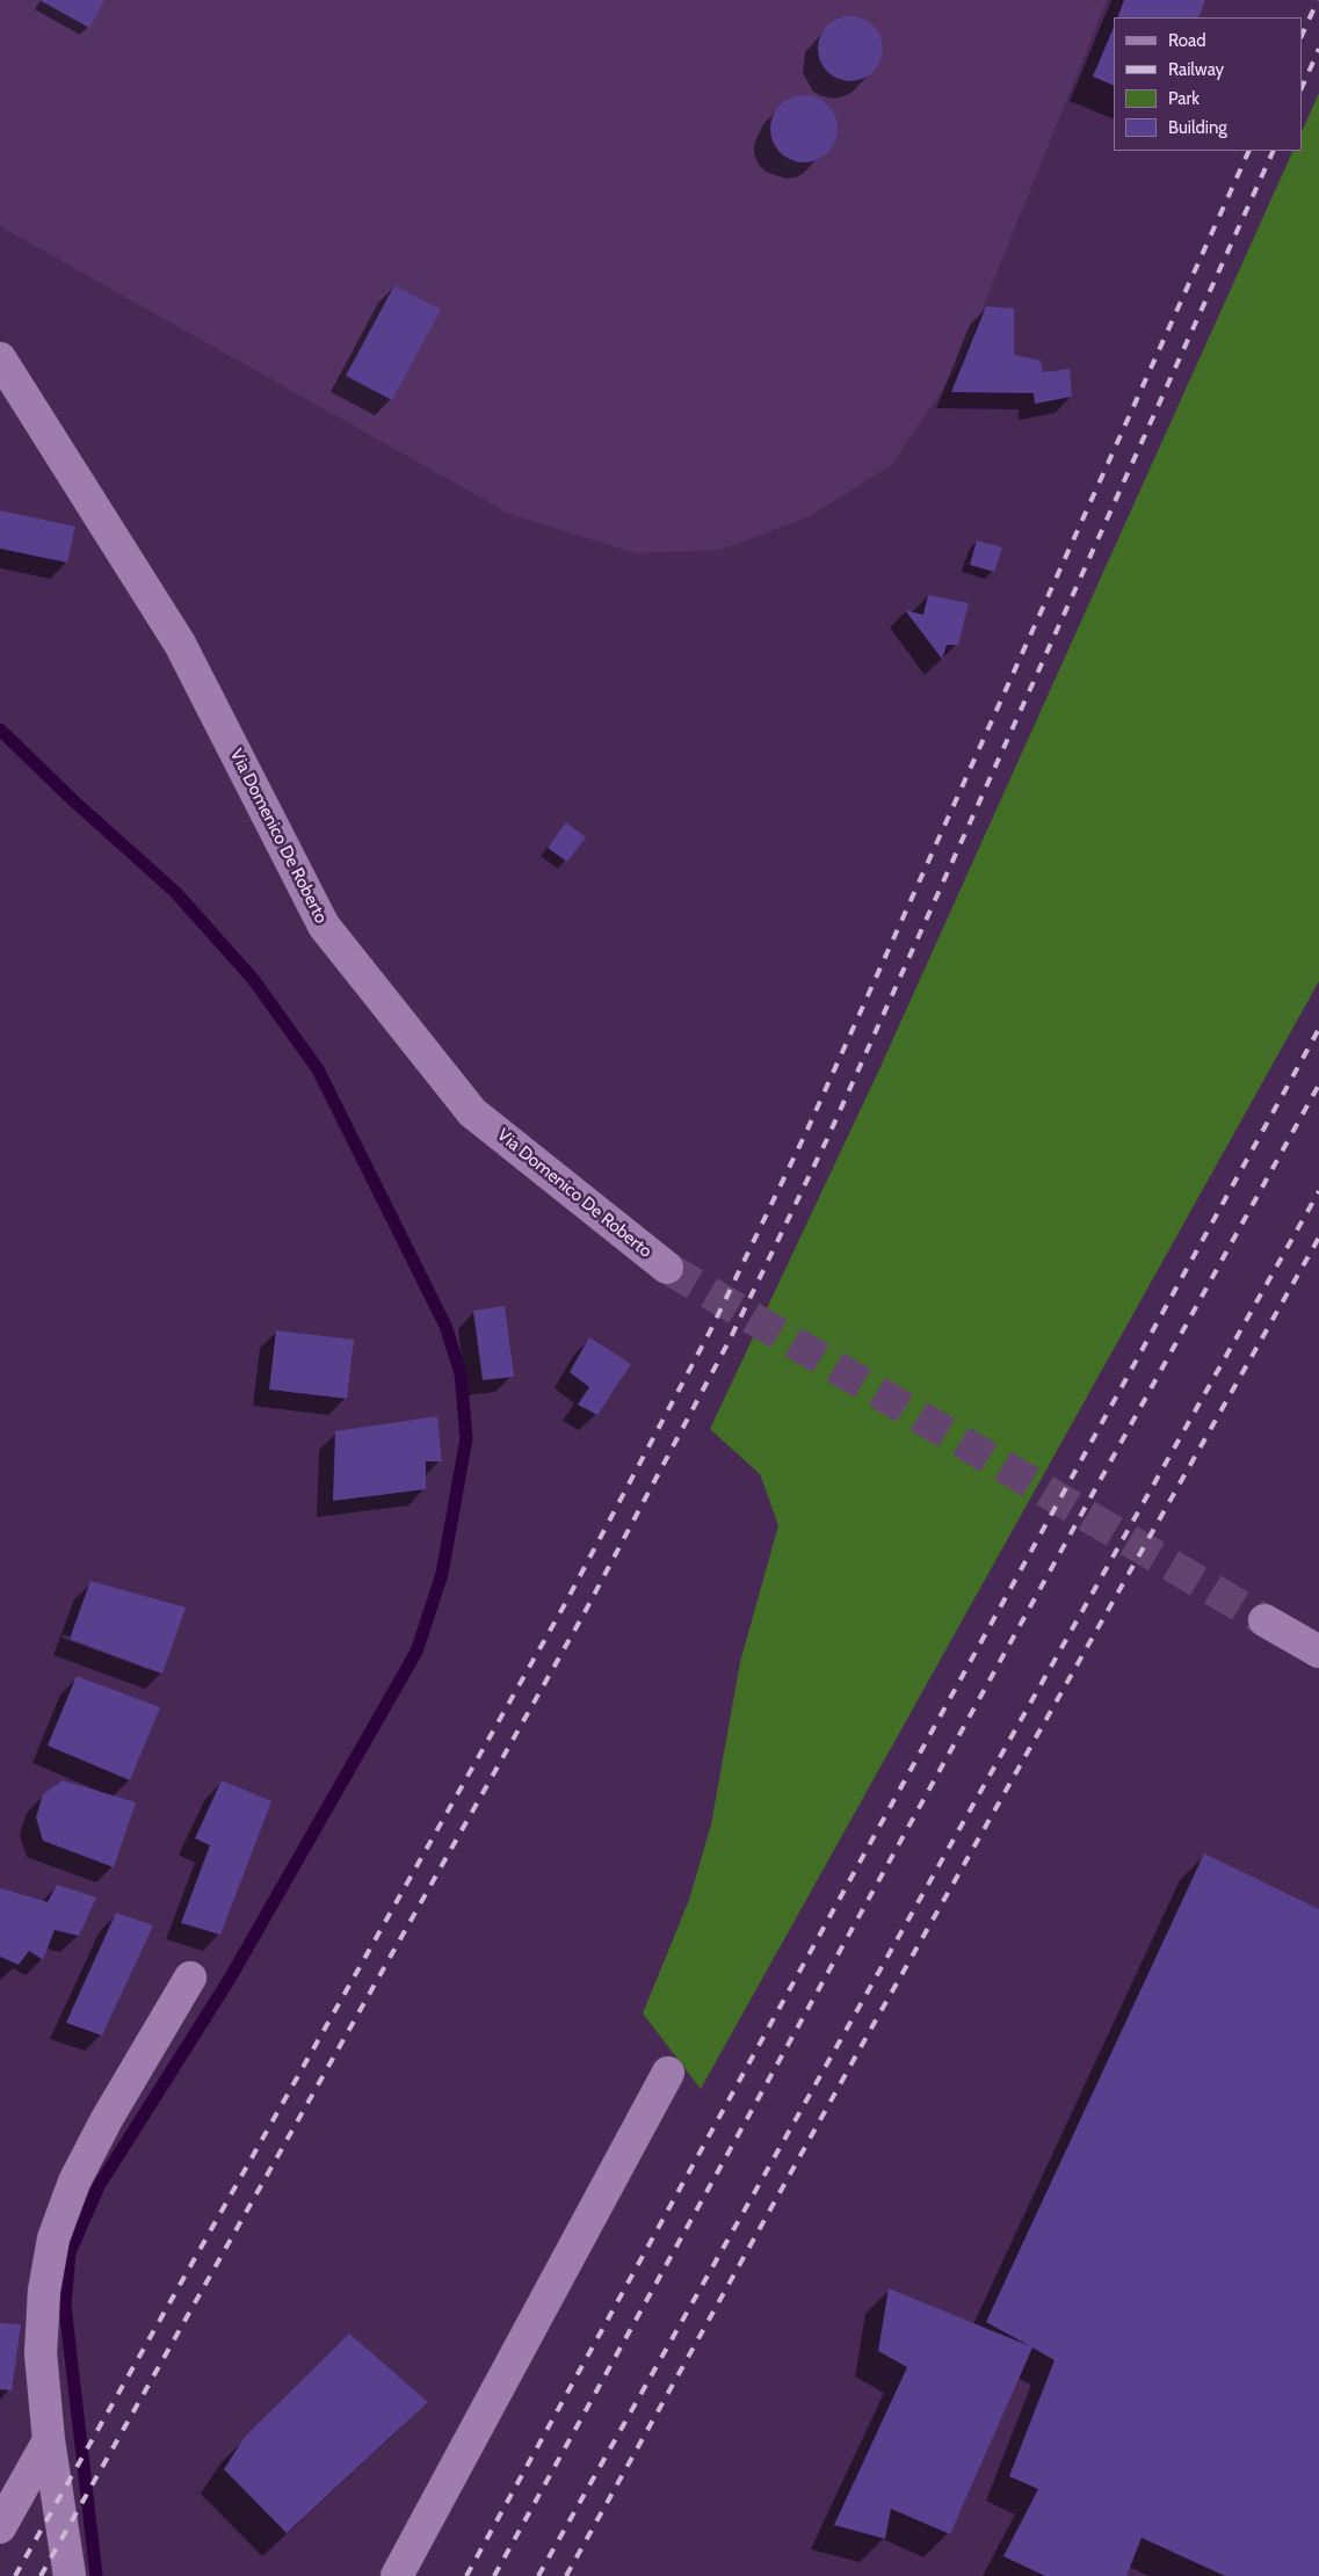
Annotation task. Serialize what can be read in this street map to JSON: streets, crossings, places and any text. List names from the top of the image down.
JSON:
{
  "streets": {
    "street": ["Via Domenico De Roberto"]
  },
  "legend": [
    "Road",
    "Railway",
    "Park",
    "Building"
  ]
}
